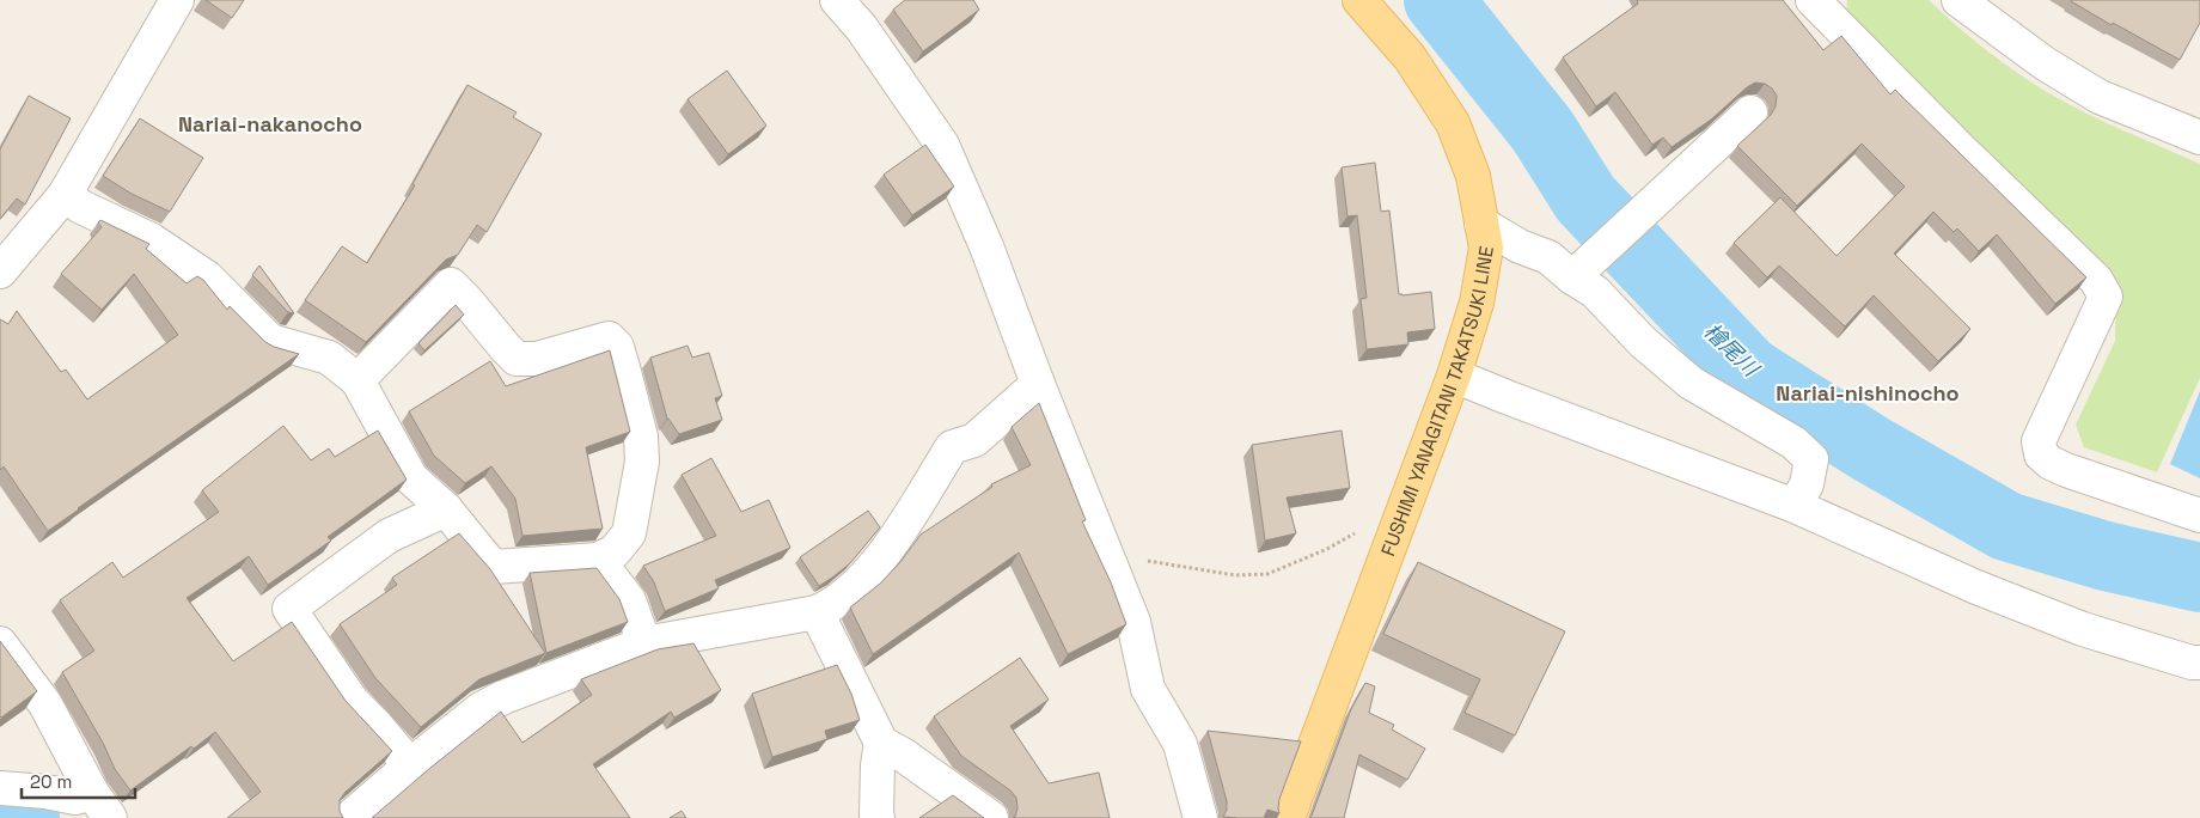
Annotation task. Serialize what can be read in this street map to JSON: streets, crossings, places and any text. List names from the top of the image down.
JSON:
{
  "streets": {
    "main road": ["FUSHIMI YANAGITANI TAKATSUKI LINE"]
  },
  "districts": ["Nariai-nakanocho", "Nariai-nishinocho"],
  "water": ["檜尾川"],
  "scale_bar": "20 m"
}
